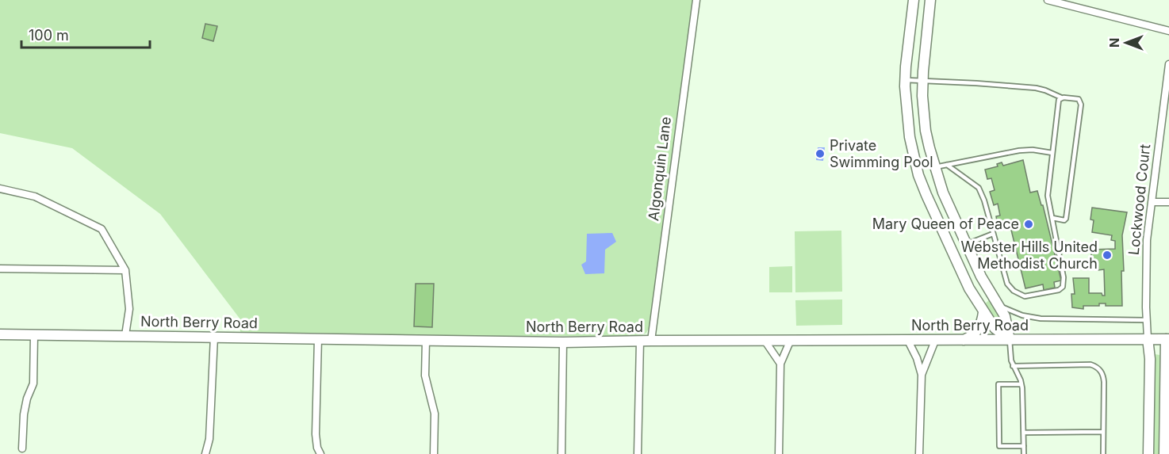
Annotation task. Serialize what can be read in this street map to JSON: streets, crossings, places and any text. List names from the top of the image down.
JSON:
{
  "streets": {
    "main road": ["North Berry Road"],
    "street": ["Algonquin Lane", "Lockwood Court"]
  },
  "crossings": [
    ["Algonquin Lane", "North Berry Road"],
    ["Lockwood Court", "North Berry Road"]
  ],
  "places": ["Private Swimming Pool", "Mary Queen of Peace", "Webster Hills United Methodist Church"],
  "scale_bar": "100 m",
  "north": "left"
}
